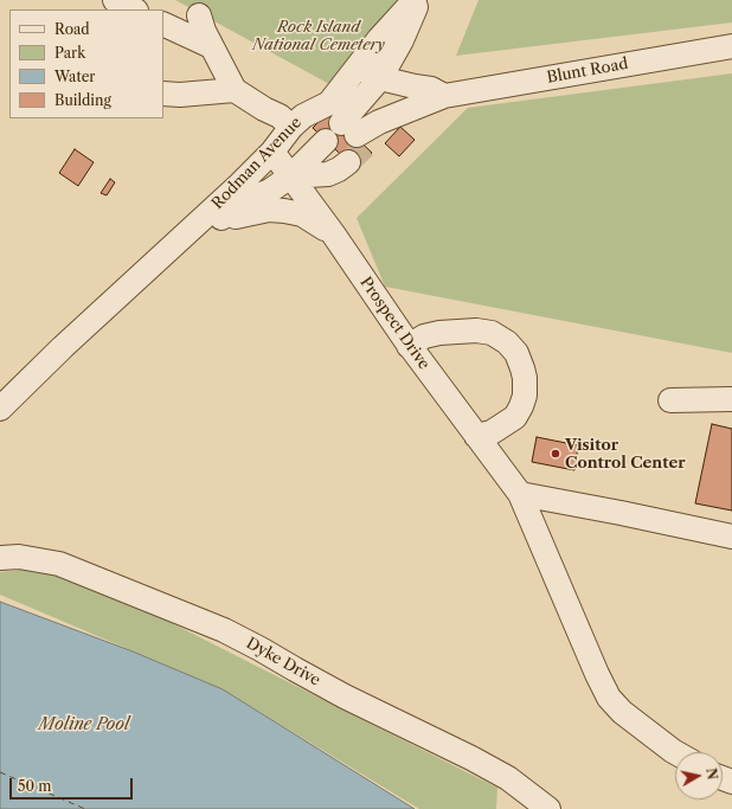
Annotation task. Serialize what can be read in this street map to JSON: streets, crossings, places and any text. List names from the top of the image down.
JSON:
{
  "streets": {
    "street": [
      "Blunt Road",
      "Rodman Avenue",
      "Prospect Drive",
      "Dyke Drive"
    ]
  },
  "crossings": [
    ["Blunt Road", "Rodman Avenue"],
    ["Rodman Avenue", "Prospect Drive"]
  ],
  "water": ["Moline Pool"],
  "parks": ["Rock Island National Cemetery"],
  "places": ["Visitor Control Center"],
  "legend": [
    "Road",
    "Park",
    "Water",
    "Building"
  ],
  "scale_bar": "50 m",
  "north": "right"
}
